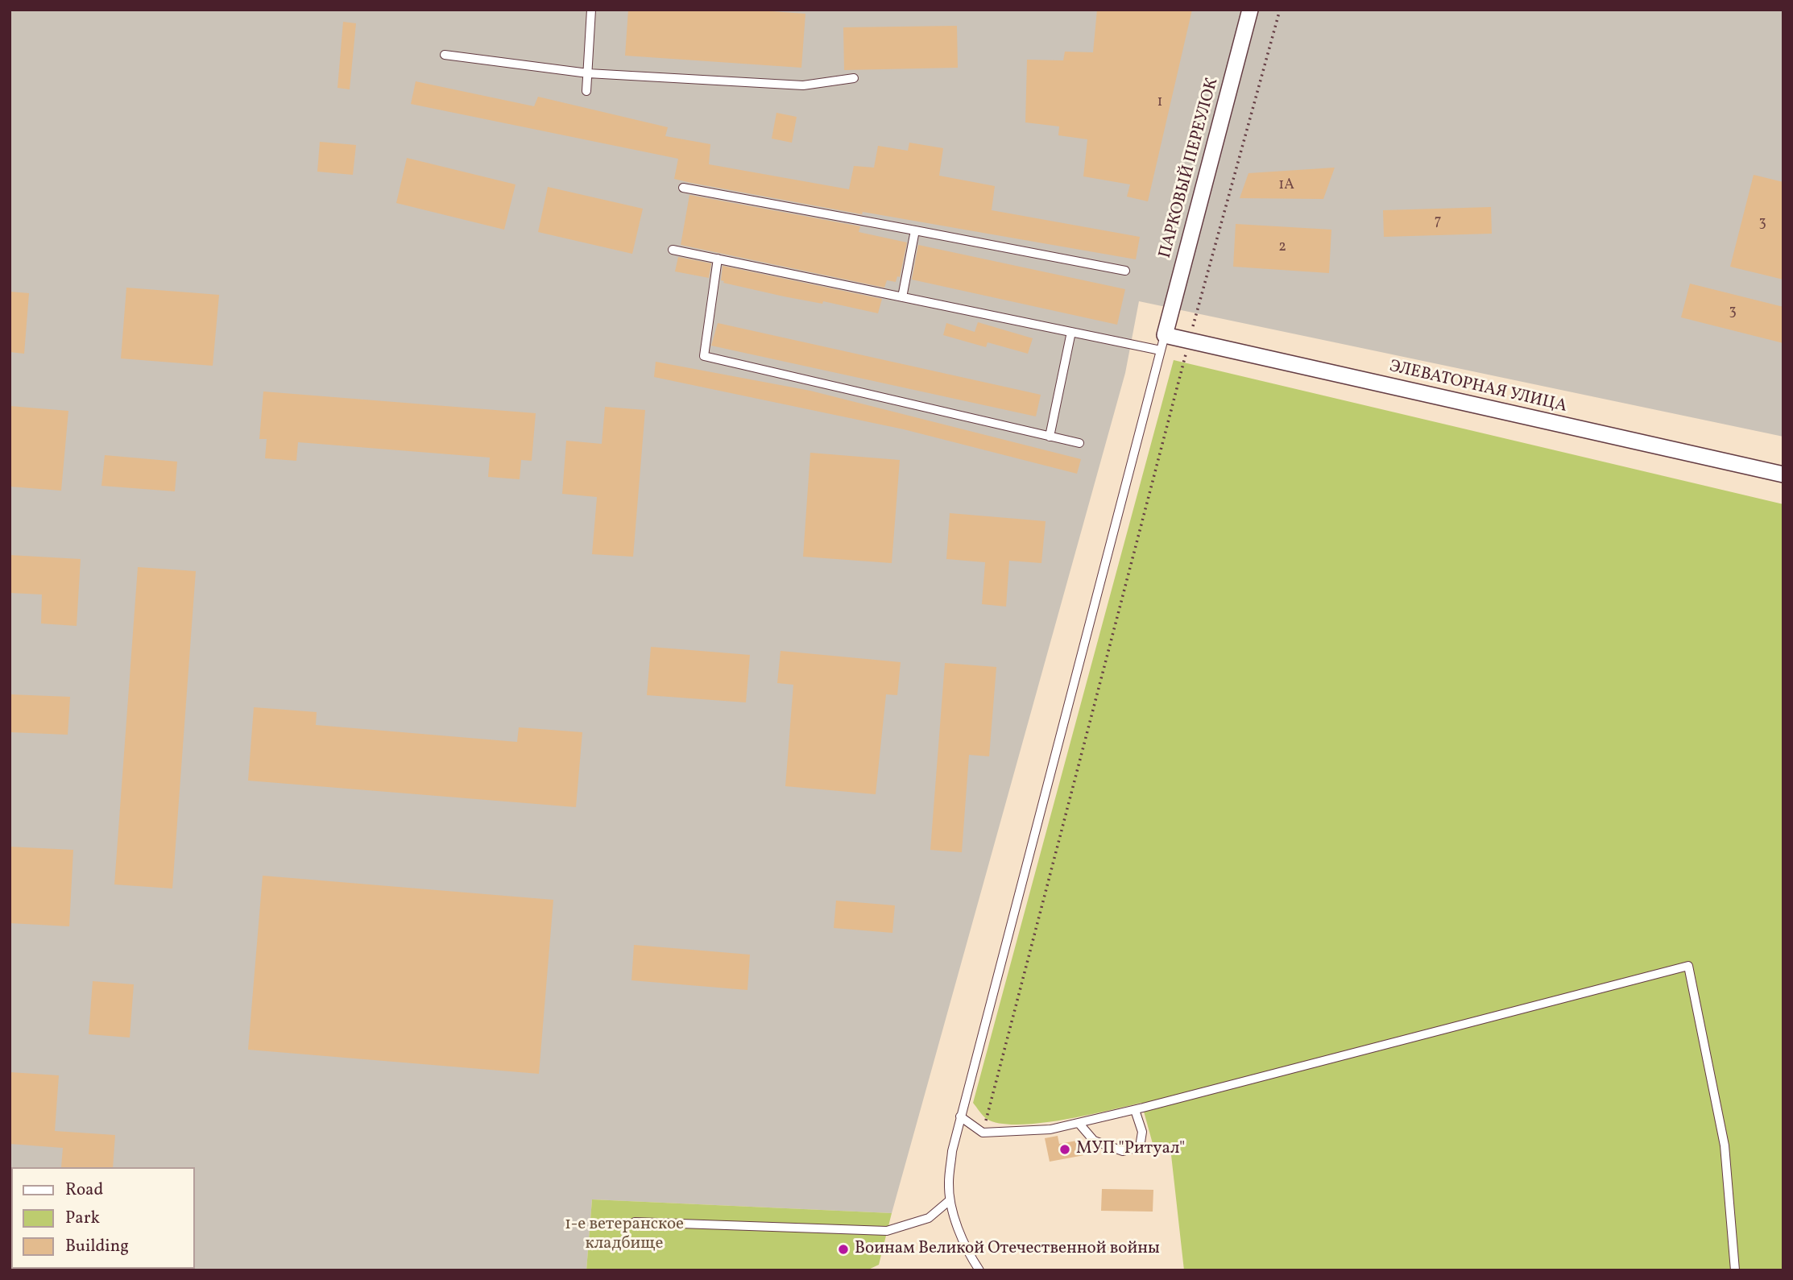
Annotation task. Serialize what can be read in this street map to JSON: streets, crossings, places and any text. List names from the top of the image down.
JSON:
{
  "streets": {
    "street": ["ПАРКОВЫЙ ПЕРЕУЛОК", "ЭЛЕВАТОРНАЯ УЛИЦА"]
  },
  "crossings": [
    ["ПАРКОВЫЙ ПЕРЕУЛОК", "ЭЛЕВАТОРНАЯ УЛИЦА"]
  ],
  "parks": ["1-е ветеранское кладбище"],
  "places": ["МУП \"Ритуал\"", "Воинам Великой Отечественной войны"],
  "house_numbers": [
    "1",
    "1А",
    "7",
    "3",
    "2",
    "3"
  ],
  "legend": ["Road", "Park", "Building"]
}
